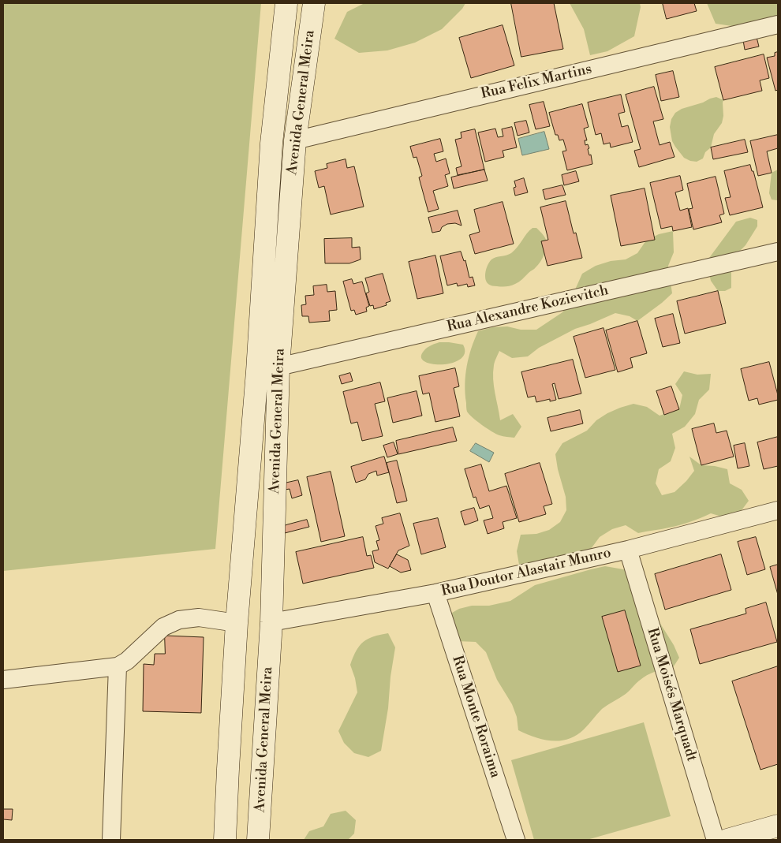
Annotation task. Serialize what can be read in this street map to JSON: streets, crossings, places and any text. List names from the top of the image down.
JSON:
{
  "streets": {
    "main road": ["Avenida General Meira"],
    "street": [
      "Rua Felix Martins",
      "Rua Alexandre Kozievitch",
      "Rua Doutor Alastair Munro",
      "Rua Moisés Marquadt",
      "Rua Monte Roraima"
    ]
  },
  "crossings": [
    ["Rua Felix Martins", "Avenida General Meira"],
    ["Avenida General Meira", "Rua Alexandre Kozievitch"],
    ["Avenida General Meira", "Rua Doutor Alastair Munro"],
    ["Rua Doutor Alastair Munro", "Rua Moisés Marquadt"],
    ["Rua Doutor Alastair Munro", "Rua Monte Roraima"]
  ]
}
